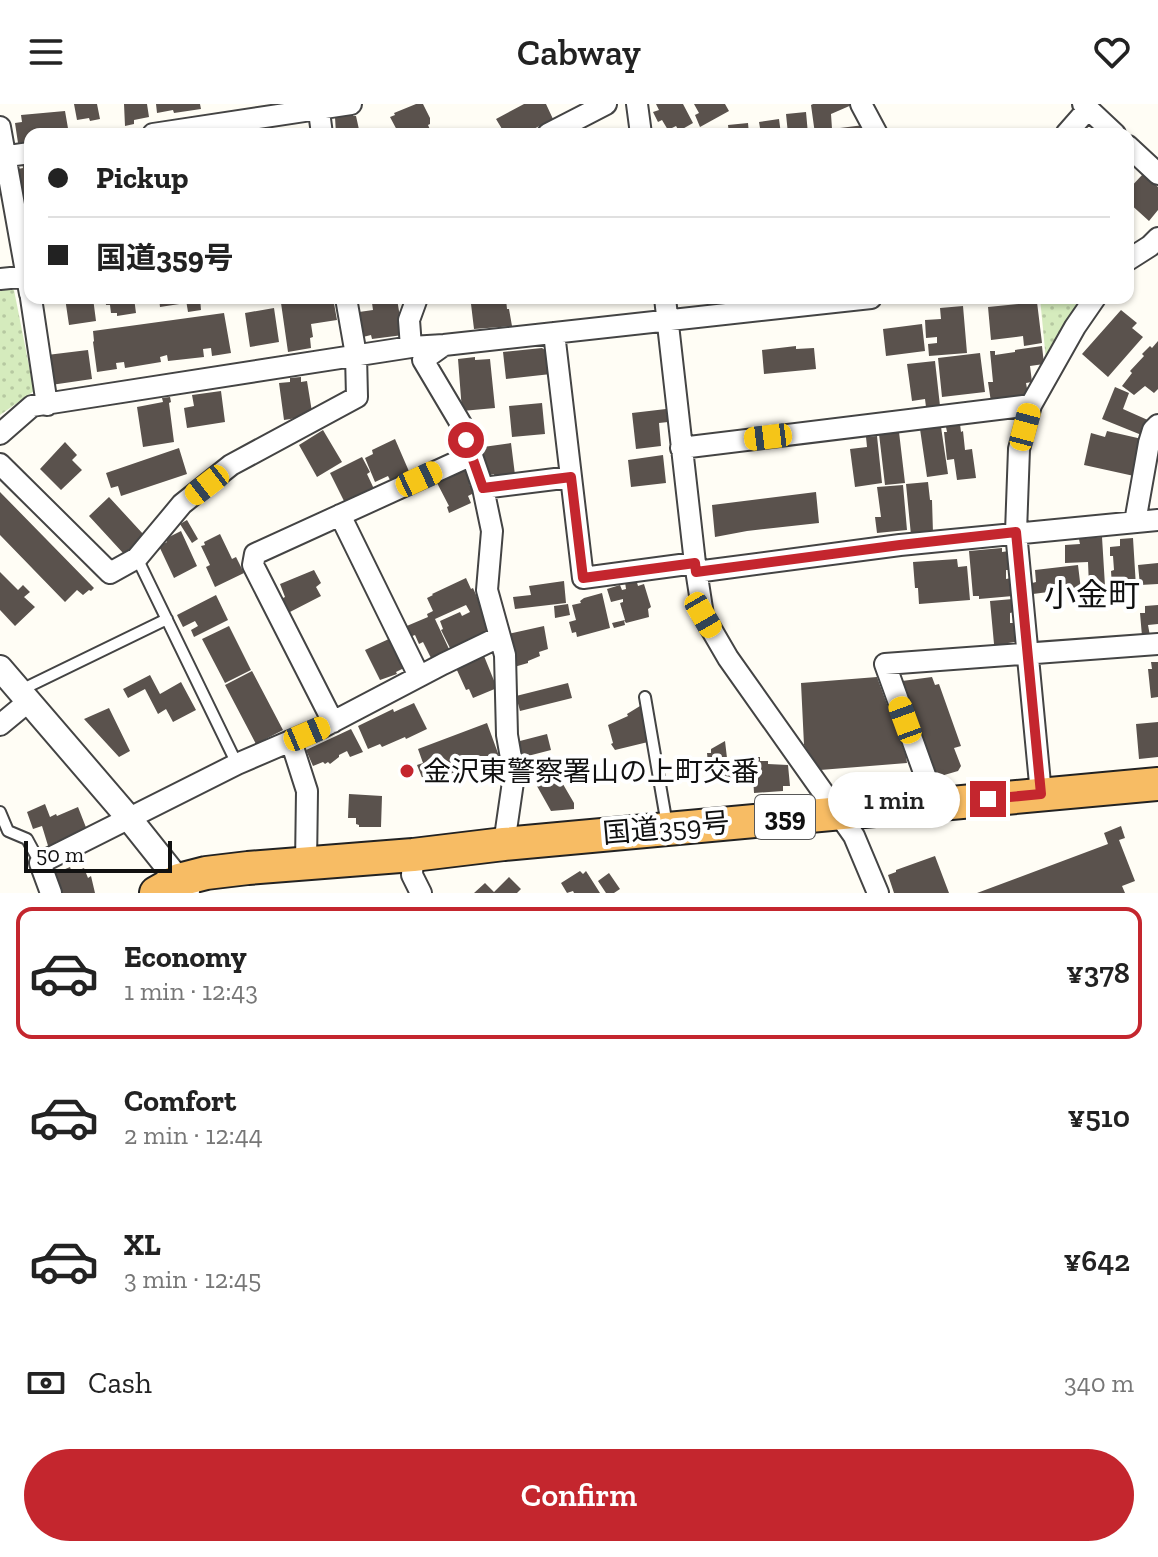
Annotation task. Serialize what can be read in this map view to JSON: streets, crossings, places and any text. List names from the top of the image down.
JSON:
{
  "streets": {
    "highway": ["359", "国道359号"]
  },
  "crossings": [
    ["359", "国道359号"]
  ],
  "districts": ["小金町"],
  "places": ["金沢東警察署山の上町交番"],
  "scale_bar": "50 m",
  "page": {
    "header": "Cabway",
    "banner": ["Pickup", "国道359号"],
    "bubble": "1 min",
    "scale": "50 m",
    "list": [
      {
        "name": "Economy",
        "note": "1 min · 12:43",
        "value": "¥378"
      },
      {
        "name": "Comfort",
        "note": "2 min · 12:44",
        "value": "¥510"
      },
      {
        "name": "XL",
        "note": "3 min · 12:45",
        "value": "¥642"
      }
    ],
    "pay": ["Cash", "340 m"],
    "buttons": "Confirm"
  }
}
